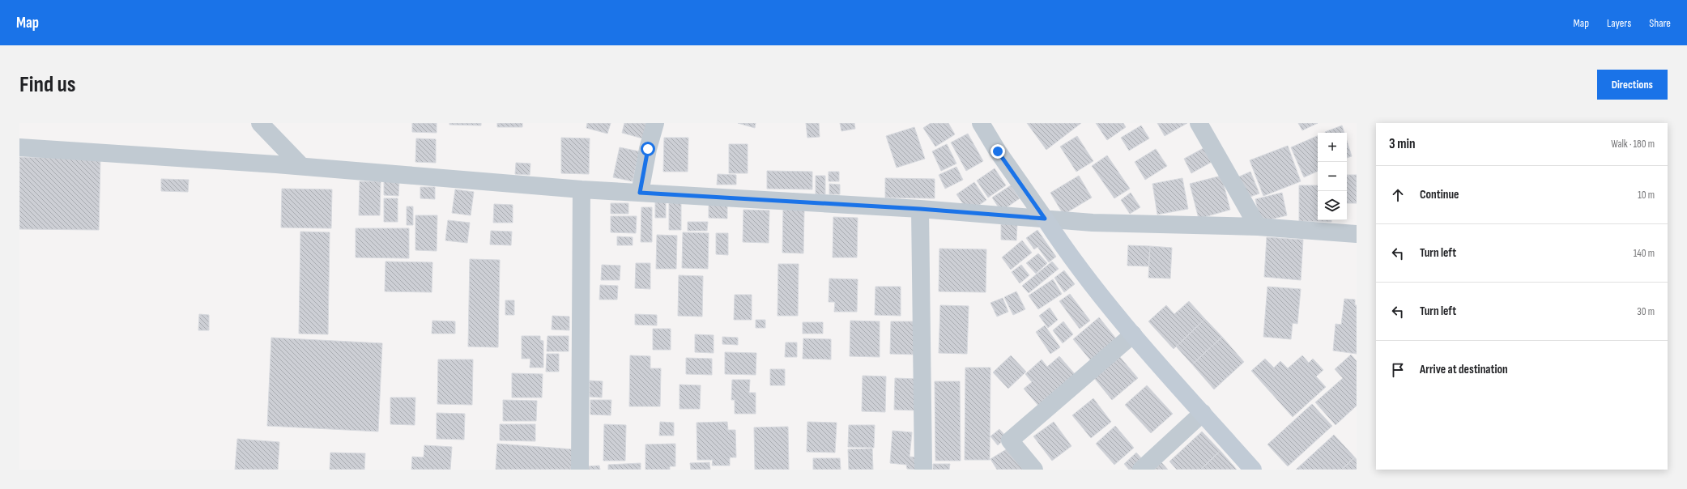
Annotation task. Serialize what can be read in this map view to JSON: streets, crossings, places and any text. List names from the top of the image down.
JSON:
{
  "page": {
    "header": "Map",
    "nav": ["Map", "Layers", "Share"],
    "buttons": "Directions",
    "title": "Find us",
    "heading": ["3 min", "Walk · 180 m"],
    "map_buttons": ["+", "−"],
    "list": [
      ["Continue", "10 m"],
      ["Turn left", "140 m"],
      ["Turn left", "30 m"],
      "Arrive at destination"
    ]
  }
}
